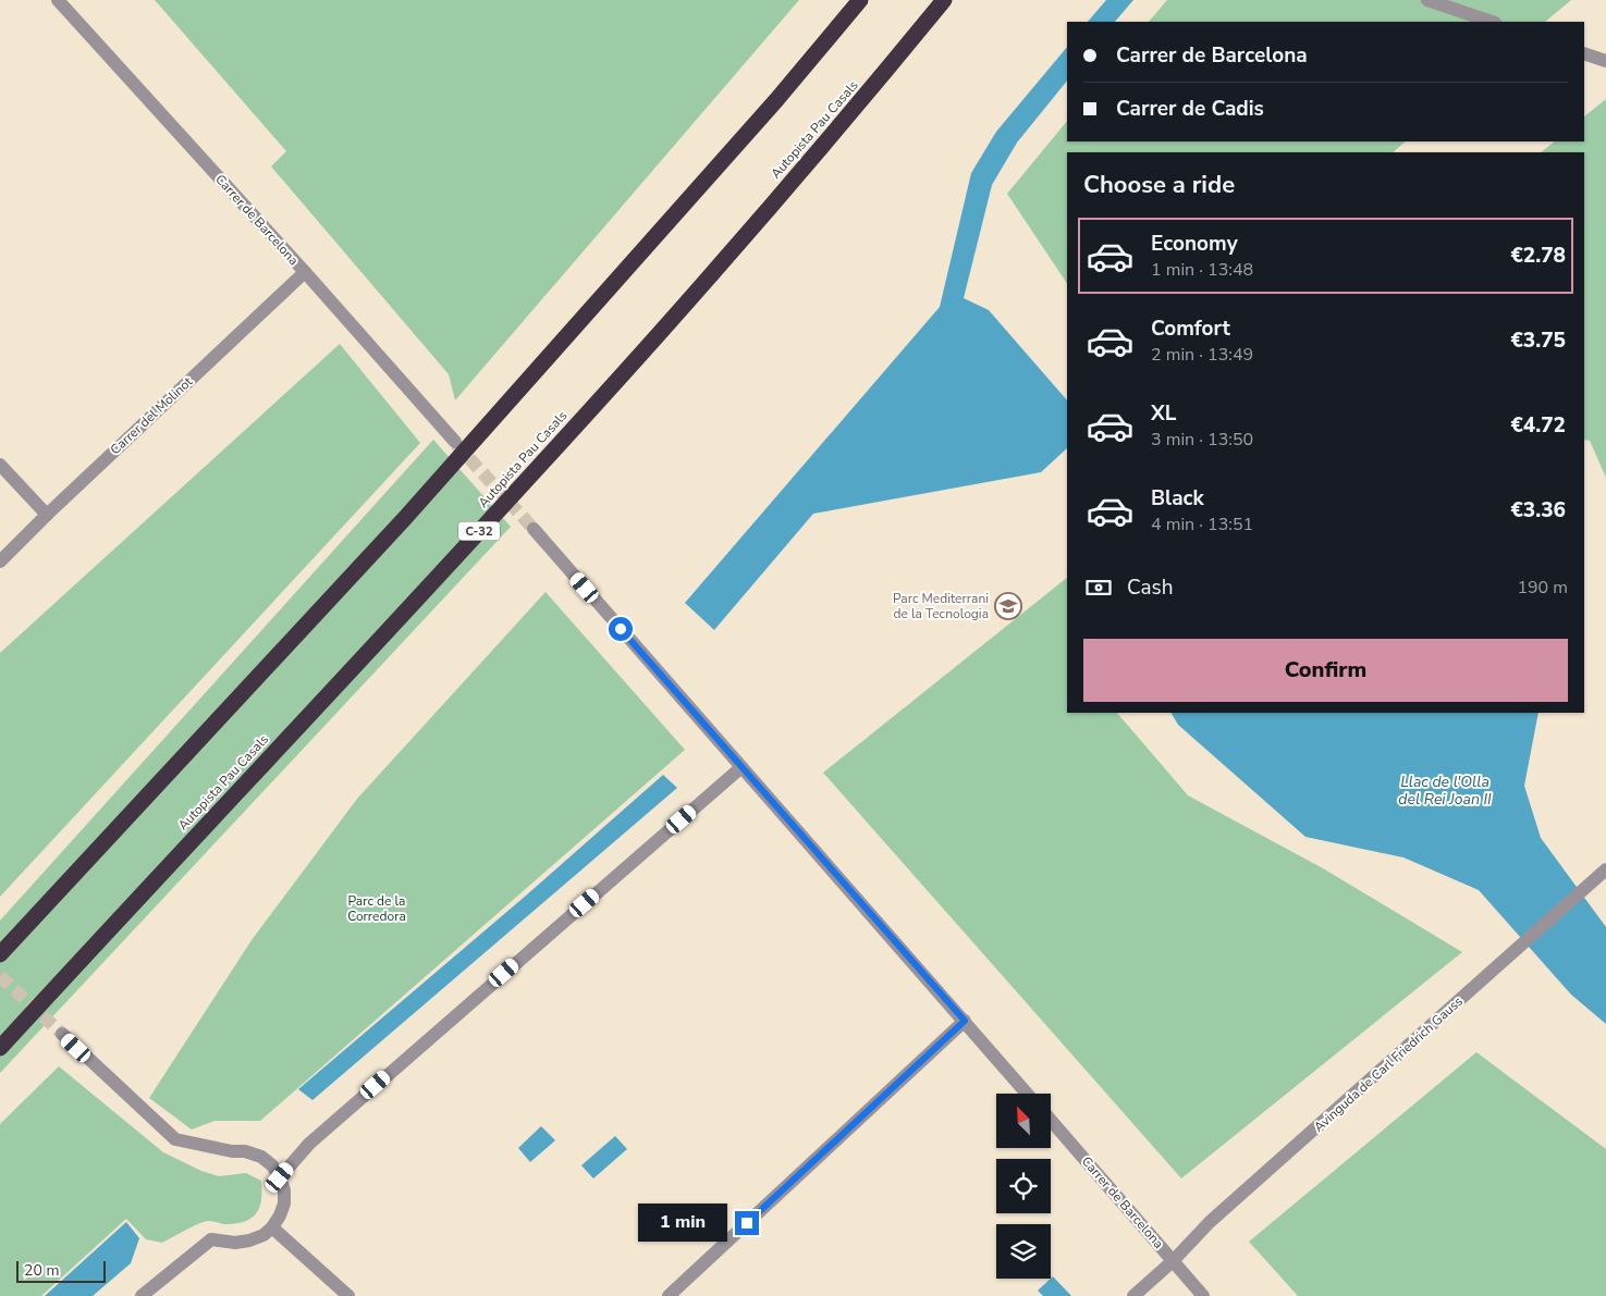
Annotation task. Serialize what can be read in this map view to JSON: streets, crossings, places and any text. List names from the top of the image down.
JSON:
{
  "streets": {
    "highway": ["Autopista Pau Casals", "C-32"],
    "street": ["Carrer de Barcelona", "Carrer del Molinot", "Avinguda de Carl Friedrich Gauss"]
  },
  "crossings": [
    ["Carrer de Barcelona", "Carrer del Molinot"],
    ["Carrer de Barcelona", "Avinguda de Carl Friedrich Gauss"]
  ],
  "water": ["Llac de l'Olla del Rei Joan II"],
  "parks": ["Parc de la Corredora"],
  "places": {
    "school or university": ["Parc Mediterrani de la Tecnologia"]
  },
  "scale_bar": "20 m",
  "north": "top left",
  "page": {
    "banner": ["Carrer de Barcelona", "Carrer de Cadis"],
    "heading": "Choose a ride",
    "list": [
      {
        "name": "Economy",
        "note": "1 min · 13:48",
        "value": "€2.78"
      },
      {
        "name": "Comfort",
        "note": "2 min · 13:49",
        "value": "€3.75"
      },
      {
        "name": "XL",
        "note": "3 min · 13:50",
        "value": "€4.72"
      },
      {
        "name": "Black",
        "note": "4 min · 13:51",
        "value": "€3.36"
      }
    ],
    "pay": ["Cash", "190 m"],
    "buttons": "Confirm",
    "bubble": "1 min",
    "scale": "20 m"
  }
}
